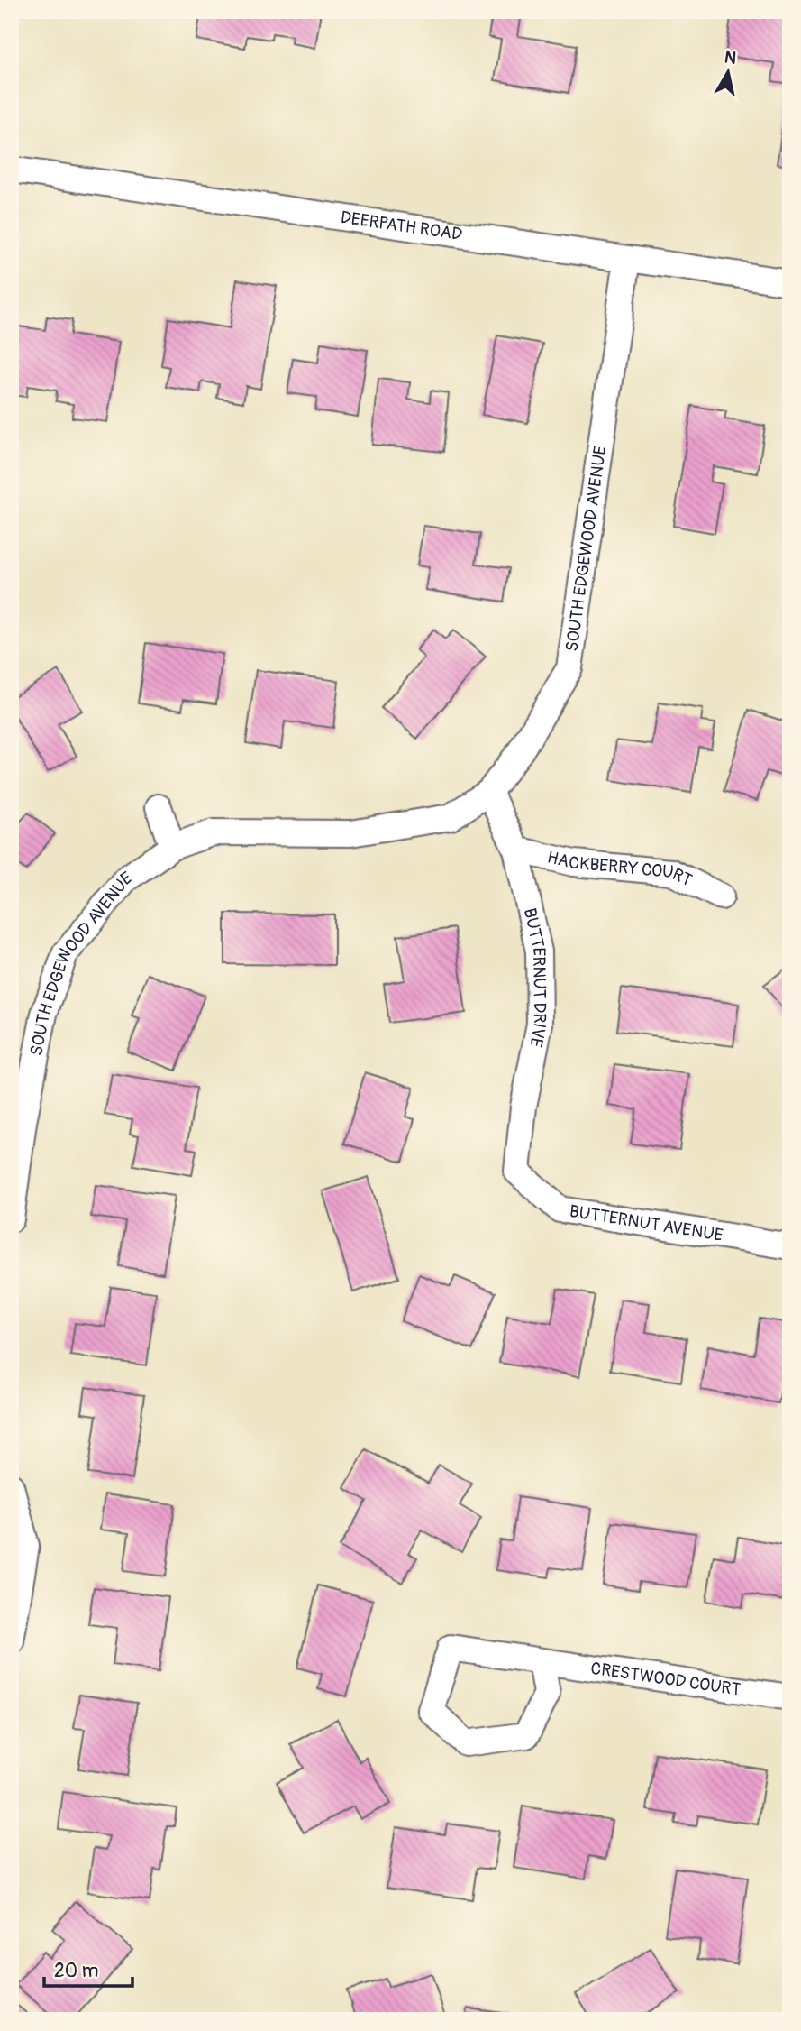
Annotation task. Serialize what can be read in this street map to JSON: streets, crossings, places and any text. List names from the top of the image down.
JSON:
{
  "streets": {
    "street": [
      "DEERPATH ROAD",
      "SOUTH EDGEWOOD AVENUE",
      "HACKBERRY COURT",
      "BUTTERNUT DRIVE",
      "BUTTERNUT AVENUE",
      "CRESTWOOD COURT"
    ]
  },
  "crossings": [
    ["DEERPATH ROAD", "SOUTH EDGEWOOD AVENUE"],
    ["SOUTH EDGEWOOD AVENUE", "BUTTERNUT DRIVE"],
    ["HACKBERRY COURT", "BUTTERNUT DRIVE"],
    ["BUTTERNUT DRIVE", "BUTTERNUT AVENUE"]
  ],
  "scale_bar": "20 m",
  "north": "top"
}
